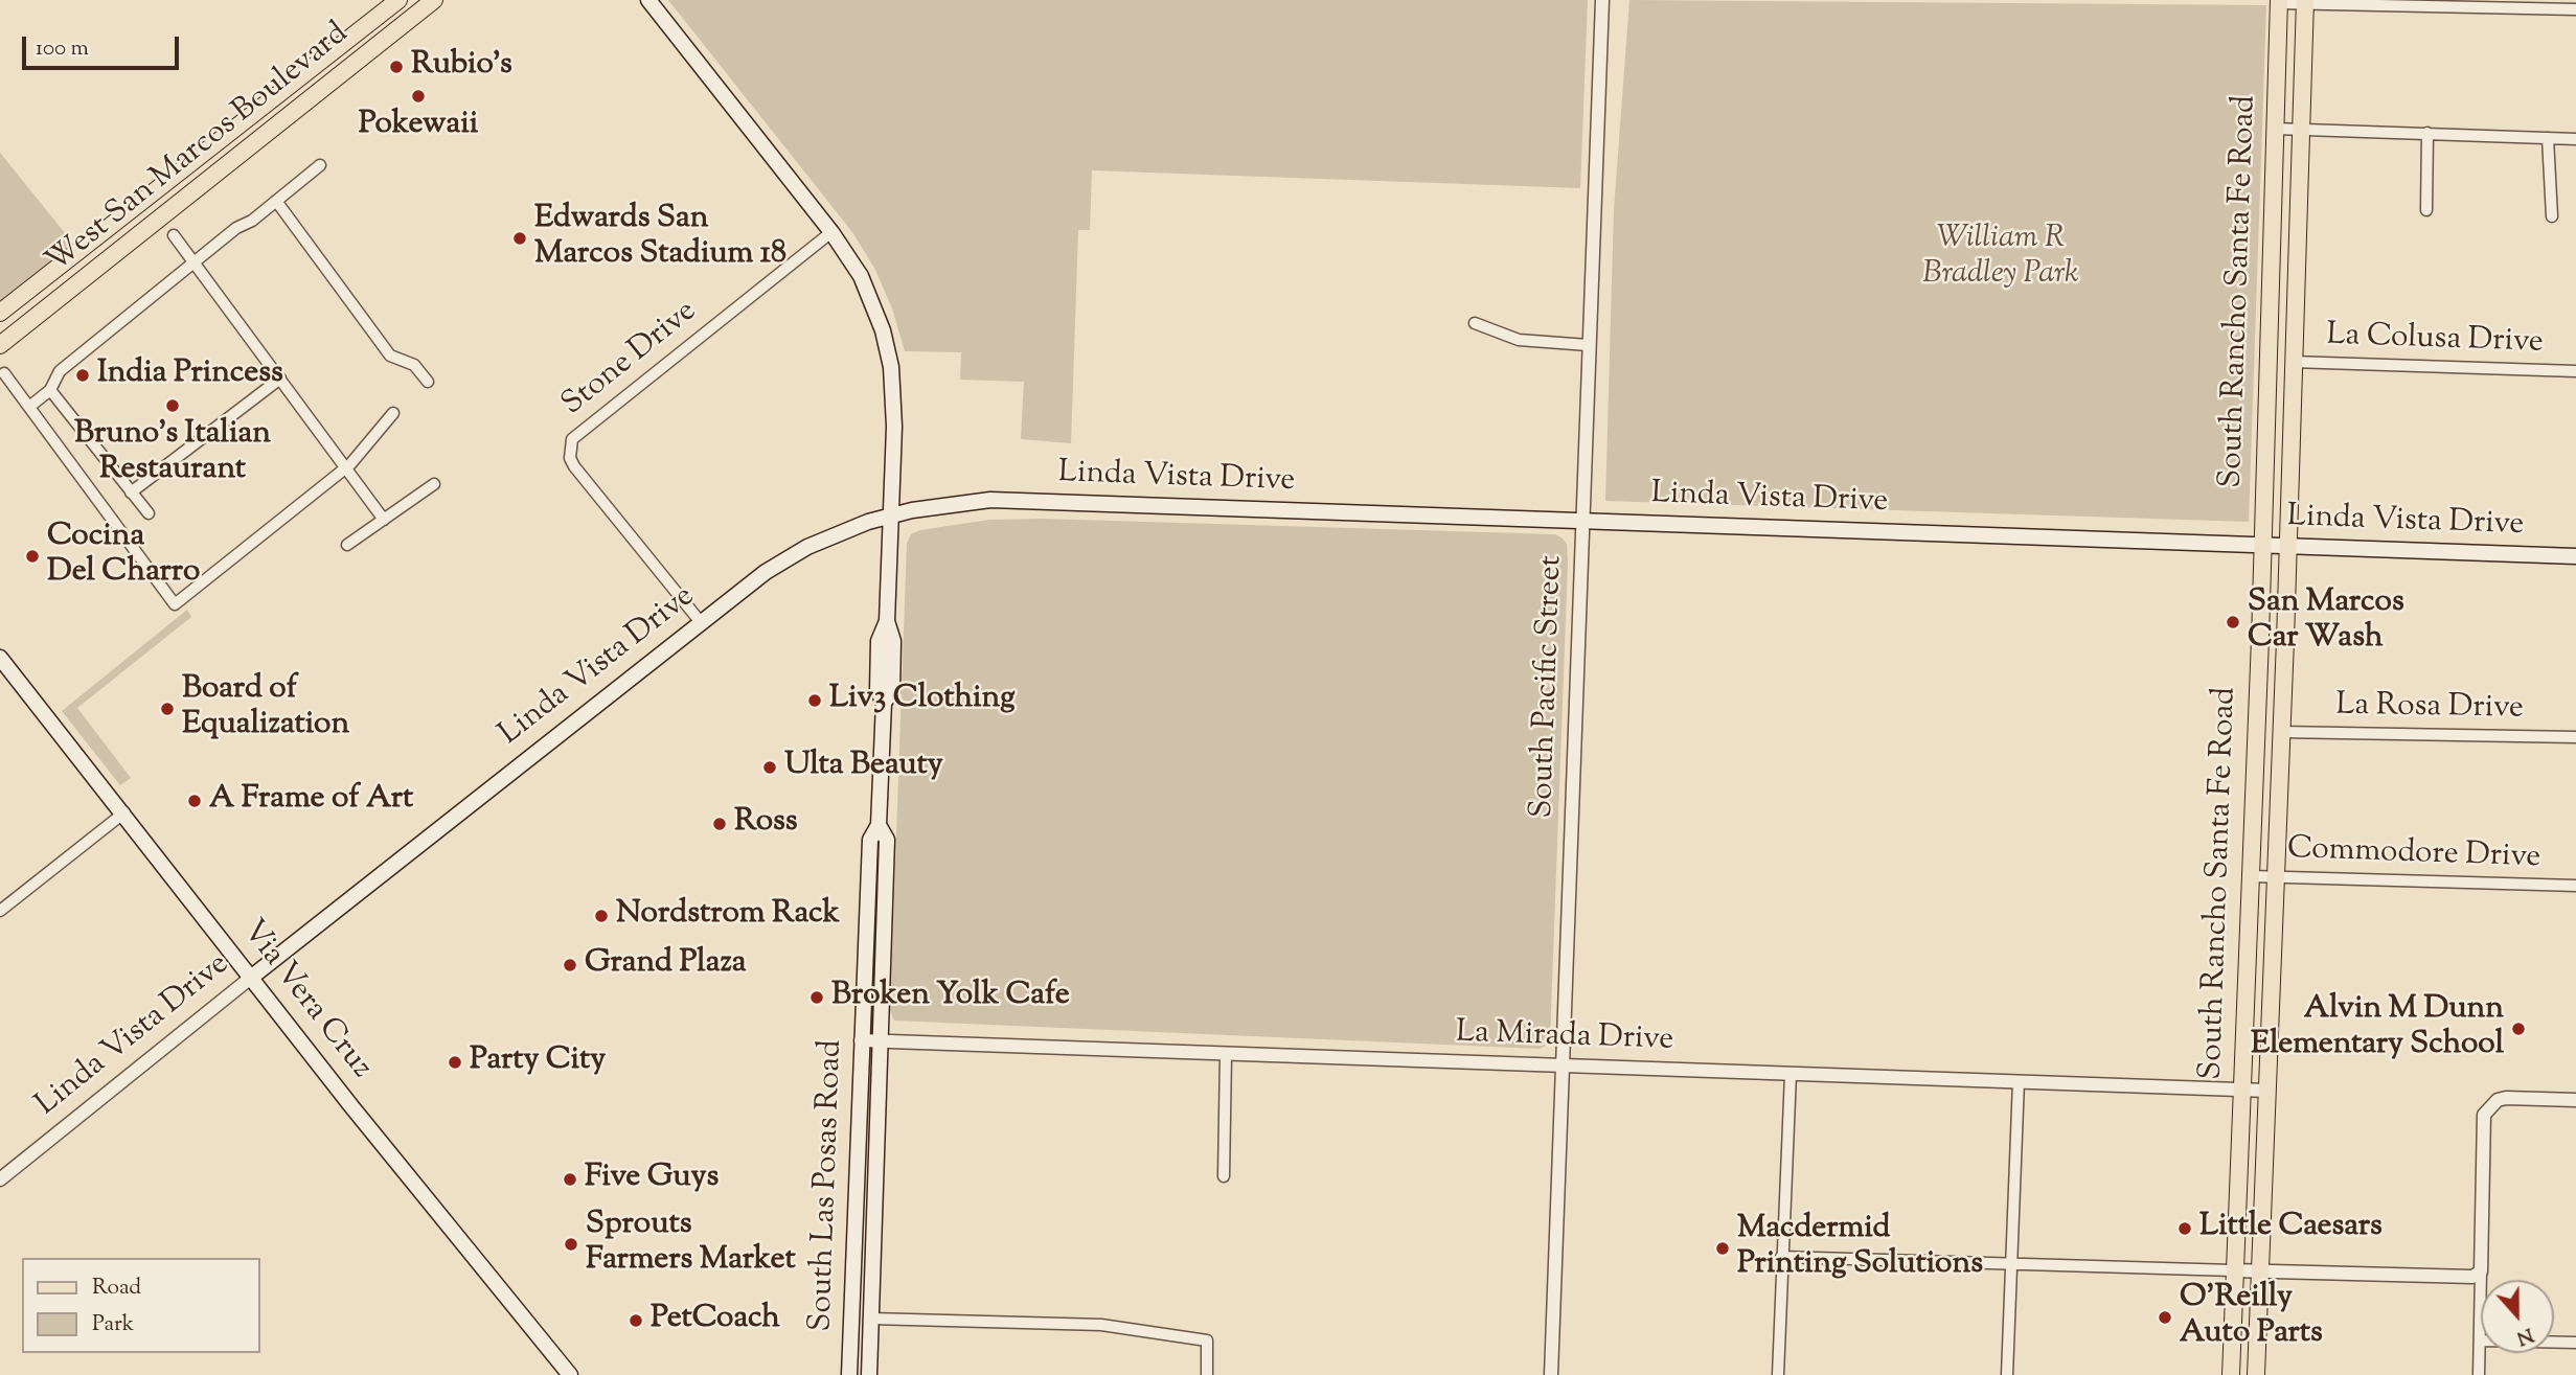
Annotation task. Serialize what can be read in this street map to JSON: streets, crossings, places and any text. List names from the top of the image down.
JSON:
{
  "streets": {
    "main road": [
      "West San Marcos Boulevard",
      "South Rancho Santa Fe Road",
      "Linda Vista Drive",
      "Via Vera Cruz",
      "South Las Posas Road"
    ],
    "street": [
      "La Colusa Drive",
      "Stone Drive",
      "South Pacific Street",
      "La Rosa Drive",
      "Commodore Drive",
      "La Mirada Drive"
    ]
  },
  "crossings": [
    ["South Rancho Santa Fe Road", "La Colusa Drive"],
    ["South Rancho Santa Fe Road", "Linda Vista Drive"],
    ["South Rancho Santa Fe Road", "La Rosa Drive"],
    ["South Rancho Santa Fe Road", "Commodore Drive"],
    ["South Rancho Santa Fe Road", "La Mirada Drive"],
    ["Stone Drive", "Linda Vista Drive"],
    ["Stone Drive", "South Las Posas Road"],
    ["Linda Vista Drive", "South Pacific Street"],
    ["Linda Vista Drive", "Via Vera Cruz"],
    ["Linda Vista Drive", "South Las Posas Road"],
    ["South Pacific Street", "La Mirada Drive"],
    ["La Mirada Drive", "South Las Posas Road"]
  ],
  "parks": ["William R Bradley Park"],
  "places": [
    "Rubio's",
    "Pokewaii",
    "Edwards San Marcos Stadium 18",
    "India Princess",
    "Bruno's Italian Restaurant",
    "Cocina Del Charro",
    "San Marcos Car Wash",
    "Liv3 Clothing",
    "Board of Equalization",
    "Ulta Beauty",
    "A Frame of Art",
    "Ross",
    "Nordstrom Rack",
    "Grand Plaza",
    "Broken Yolk Cafe",
    "Alvin M Dunn Elementary School",
    "Party City",
    "Five Guys",
    "Little Caesars",
    "Sprouts Farmers Market",
    "Macdermid Printing Solutions",
    "O'Reilly Auto Parts",
    "PetCoach"
  ],
  "legend": ["Road", "Park"],
  "scale_bar": "100 m",
  "north": "bottom"
}
